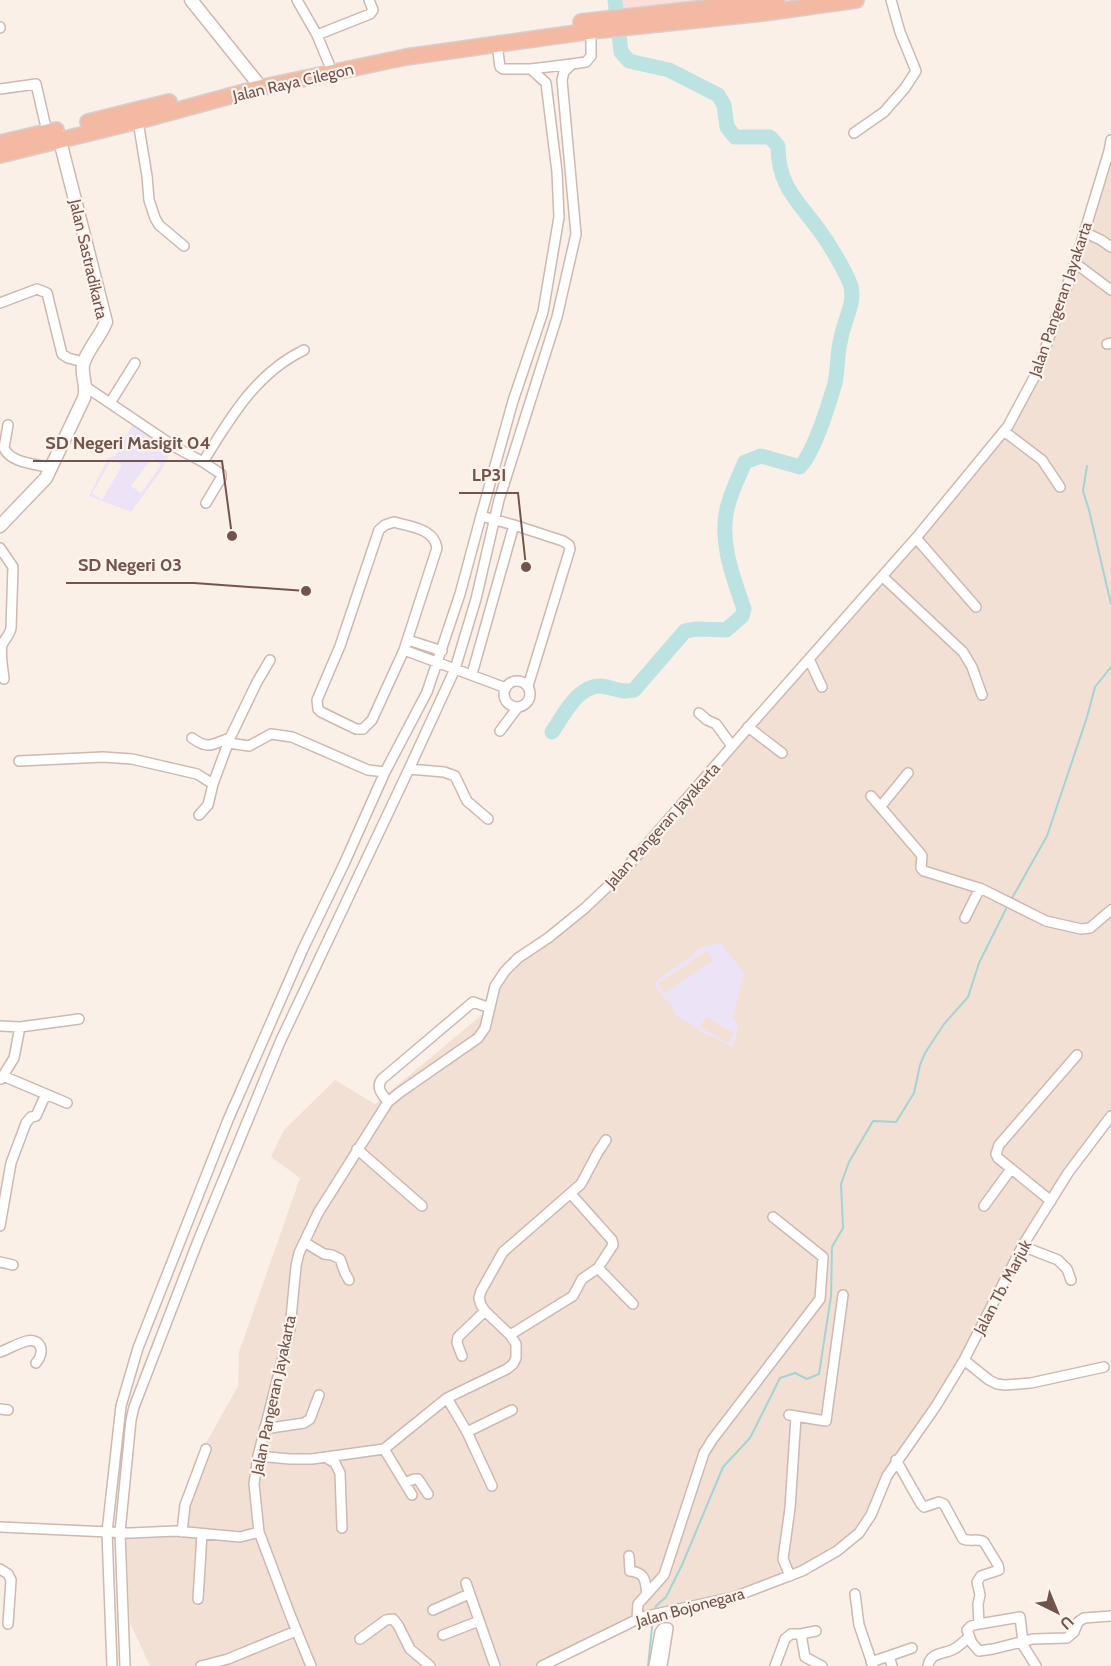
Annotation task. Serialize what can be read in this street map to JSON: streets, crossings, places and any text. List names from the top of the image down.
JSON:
{
  "streets": {
    "highway": ["Jalan Raya Cilegon"],
    "street": [
      "Jalan Sastradikarta",
      "Jalan Pangeran Jayakarta",
      "Jalan Tb. Marjuk",
      "Jalan Bojonegara"
    ]
  },
  "crossings": [
    ["Jalan Raya Cilegon", "Jalan Sastradikarta"],
    ["Jalan Tb. Marjuk", "Jalan Bojonegara"]
  ],
  "places": ["SD Negeri Masigit 04", "LP3I", "SD Negeri 03"],
  "north": "bottom right"
}
